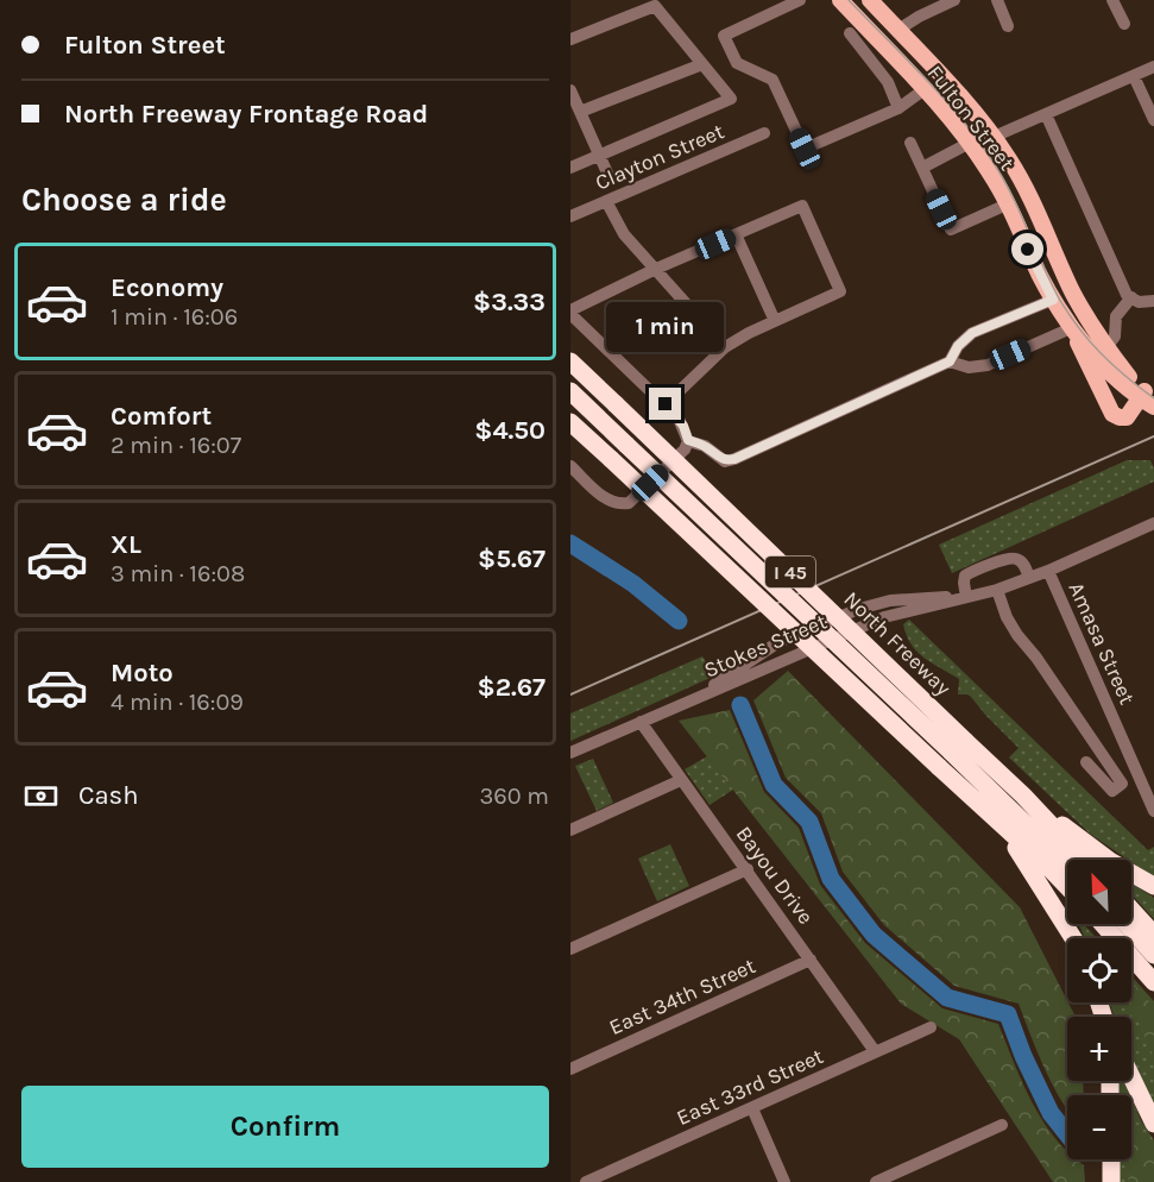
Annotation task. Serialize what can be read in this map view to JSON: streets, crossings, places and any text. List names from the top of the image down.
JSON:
{
  "streets": {
    "highway": ["I 45", "North Freeway"],
    "main road": ["Fulton Street"],
    "street": [
      "Clayton Street",
      "Amasa Street",
      "Stokes Street",
      "Bayou Drive",
      "East 34th Street",
      "East 33rd Street"
    ]
  },
  "crossings": [
    ["Amasa Street", "Stokes Street"],
    ["Stokes Street", "Bayou Drive"],
    ["Bayou Drive", "East 34th Street"],
    ["Bayou Drive", "East 33rd Street"]
  ],
  "north": "top left",
  "page": {
    "banner": ["Fulton Street", "North Freeway Frontage Road"],
    "heading": "Choose a ride",
    "list": [
      {
        "name": "Economy",
        "note": "1 min · 16:06",
        "value": "$3.33"
      },
      {
        "name": "Comfort",
        "note": "2 min · 16:07",
        "value": "$4.50"
      },
      {
        "name": "XL",
        "note": "3 min · 16:08",
        "value": "$5.67"
      },
      {
        "name": "Moto",
        "note": "4 min · 16:09",
        "value": "$2.67"
      }
    ],
    "bubble": "1 min",
    "pay": ["Cash", "360 m"],
    "map_buttons": ["+", "−"],
    "buttons": "Confirm"
  }
}
